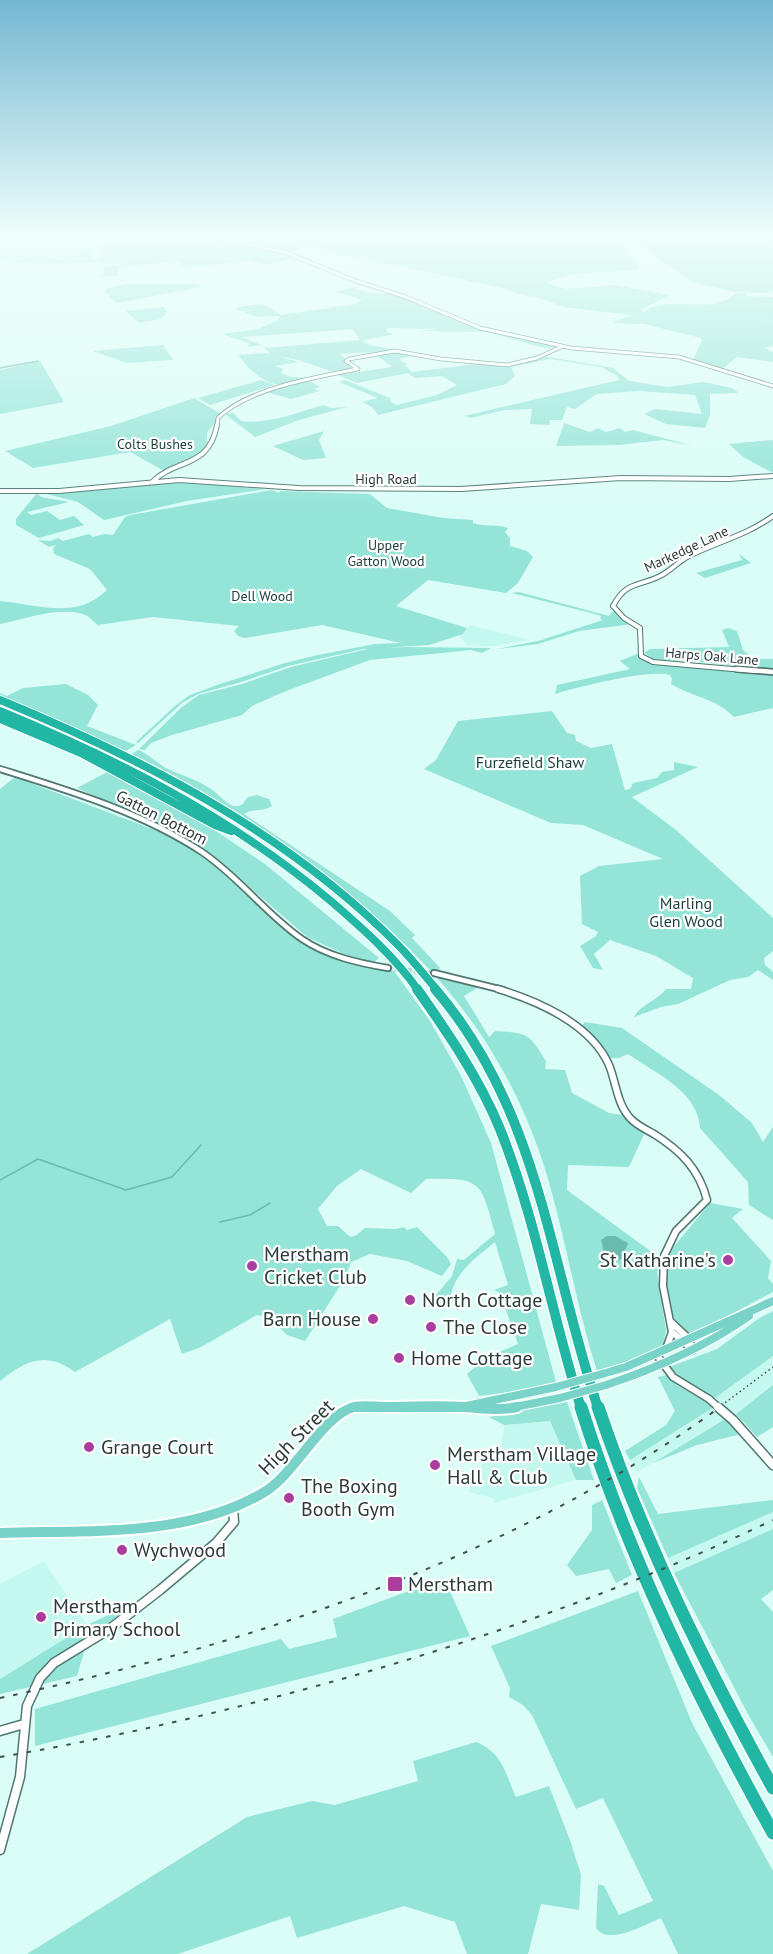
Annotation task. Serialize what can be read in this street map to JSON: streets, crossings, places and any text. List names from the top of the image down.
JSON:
{
  "streets": {
    "main road": ["High Street"],
    "street": [
      "High Road",
      "Markedge Lane",
      "Harps Oak Lane",
      "Gatton Bottom"
    ]
  },
  "crossings": [
    ["Markedge Lane", "Harps Oak Lane"]
  ],
  "parks": [
    "Colts Bushes",
    "Upper Gatton Wood",
    "Dell Wood",
    "Furzefield Shaw",
    "Marling Glen Wood"
  ],
  "places": {
    "other": [
      "St Katharine's",
      "Merstham Cricket Club",
      "North Cottage",
      "Barn House",
      "The Close",
      "Home Cottage",
      "Grange Court",
      "Merstham Village Hall & Club",
      "The Boxing Booth Gym",
      "Wychwood",
      "Merstham Primary School"
    ],
    "transit": ["Merstham"]
  }
}
